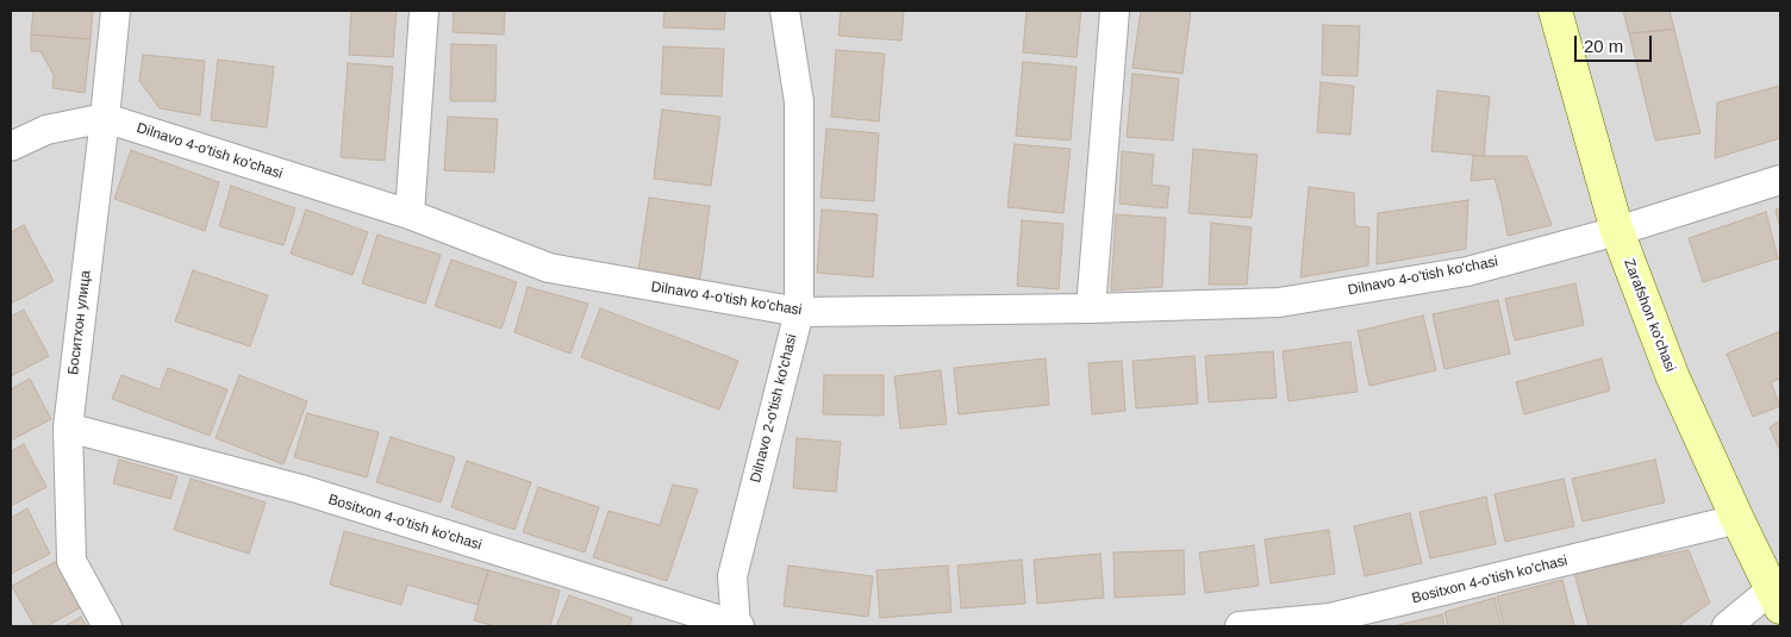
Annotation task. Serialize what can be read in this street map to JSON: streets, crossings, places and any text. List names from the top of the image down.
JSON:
{
  "streets": {
    "street": [
      "Dilnavo 4-o'tish ko'chasi",
      "Zarafshon ko'chasi",
      "Боситхон улица",
      "Dilnavo 2-o'tish ko'chasi",
      "Bositxon 4-o'tish ko'chasi"
    ]
  },
  "crossings": [
    ["Dilnavo 4-o'tish ko'chasi", "Zarafshon ko'chasi"],
    ["Dilnavo 4-o'tish ko'chasi", "Боситхон улица"],
    ["Dilnavo 4-o'tish ko'chasi", "Dilnavo 2-o'tish ko'chasi"],
    ["Zarafshon ko'chasi", "Bositxon 4-o'tish ko'chasi"],
    ["Боситхон улица", "Bositxon 4-o'tish ko'chasi"],
    ["Dilnavo 2-o'tish ko'chasi", "Bositxon 4-o'tish ko'chasi"]
  ],
  "scale_bar": "20 m"
}
